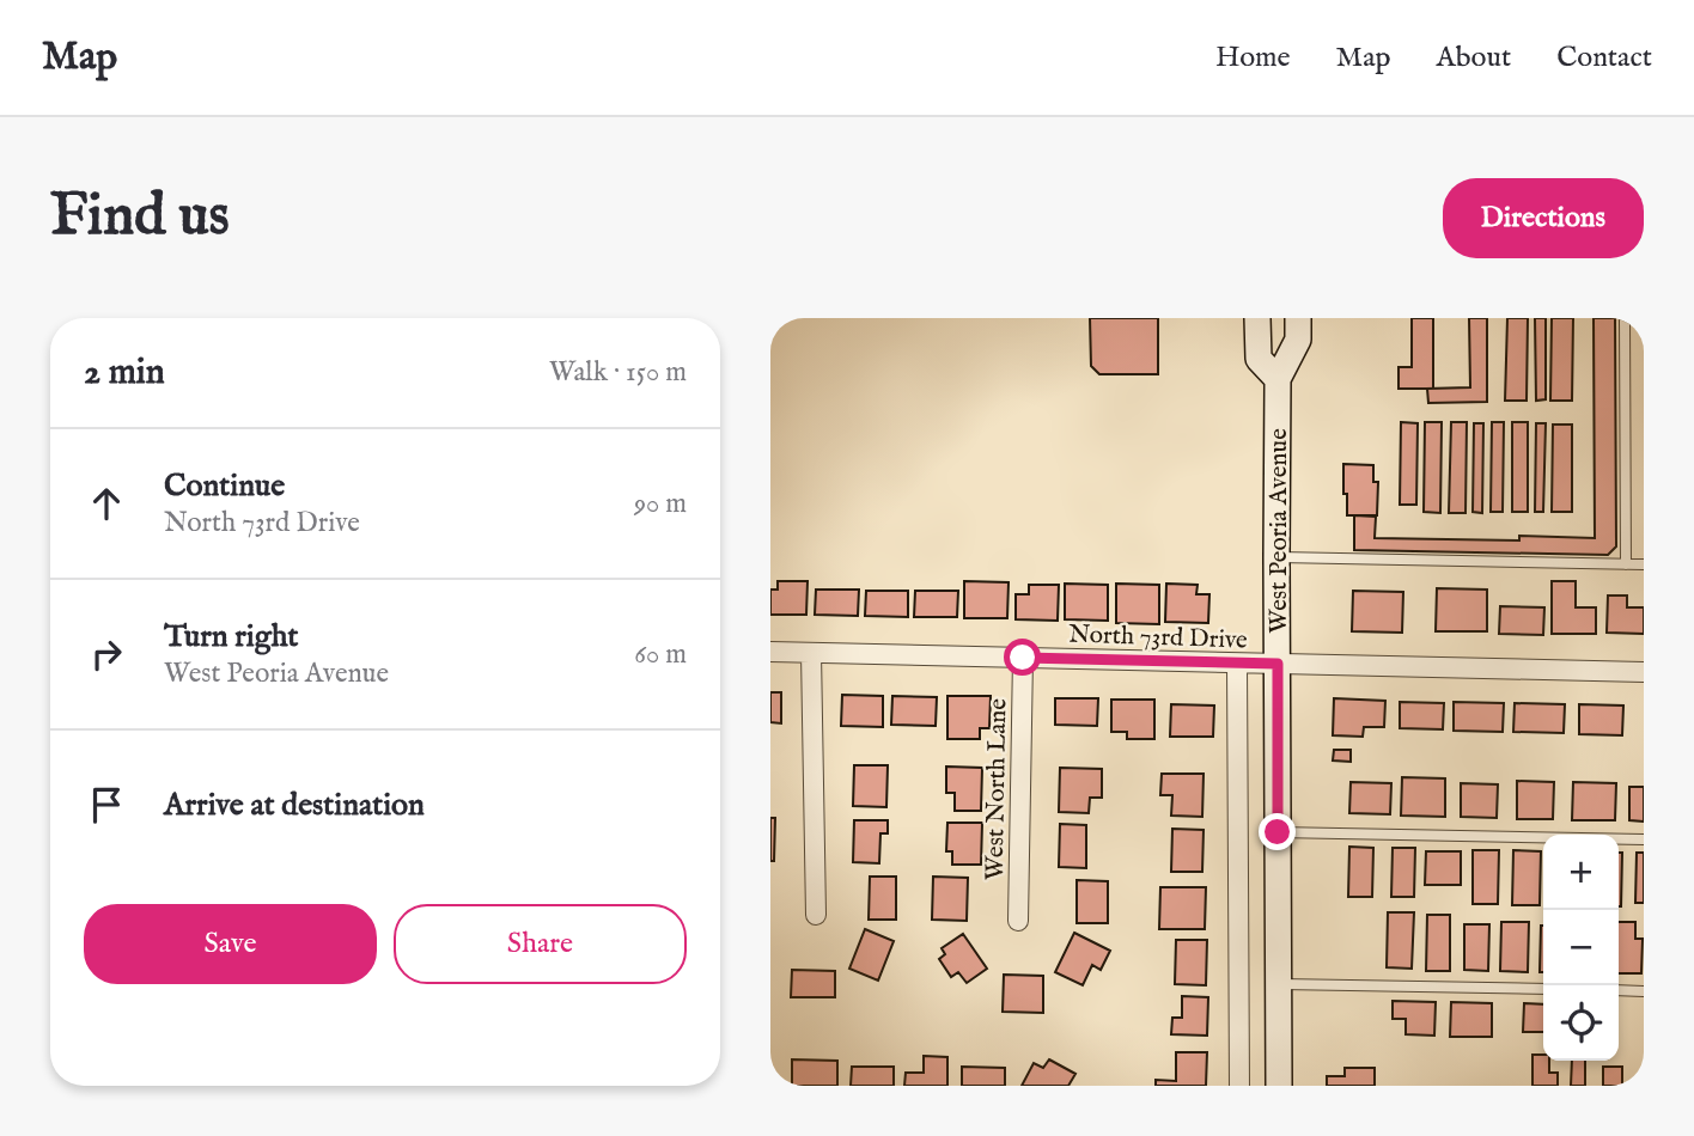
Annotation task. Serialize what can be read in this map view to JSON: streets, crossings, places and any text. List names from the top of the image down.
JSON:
{
  "streets": {
    "main road": ["West Peoria Avenue"],
    "street": ["North 73rd Drive", "West North Lane"]
  },
  "crossings": [
    ["West Peoria Avenue", "North 73rd Drive"],
    ["North 73rd Drive", "West North Lane"]
  ],
  "page": {
    "header": "Map",
    "nav": [
      "Home",
      "Map",
      "About",
      "Contact"
    ],
    "buttons": [
      "Directions",
      ["Save", "Share"]
    ],
    "title": "Find us",
    "heading": ["2 min", "Walk · 150 m"],
    "list": [
      ["Continue", "North 73rd Drive", "90 m"],
      ["Turn right", "West Peoria Avenue", "60 m"],
      "Arrive at destination"
    ],
    "map_buttons": ["+", "−"]
  }
}
